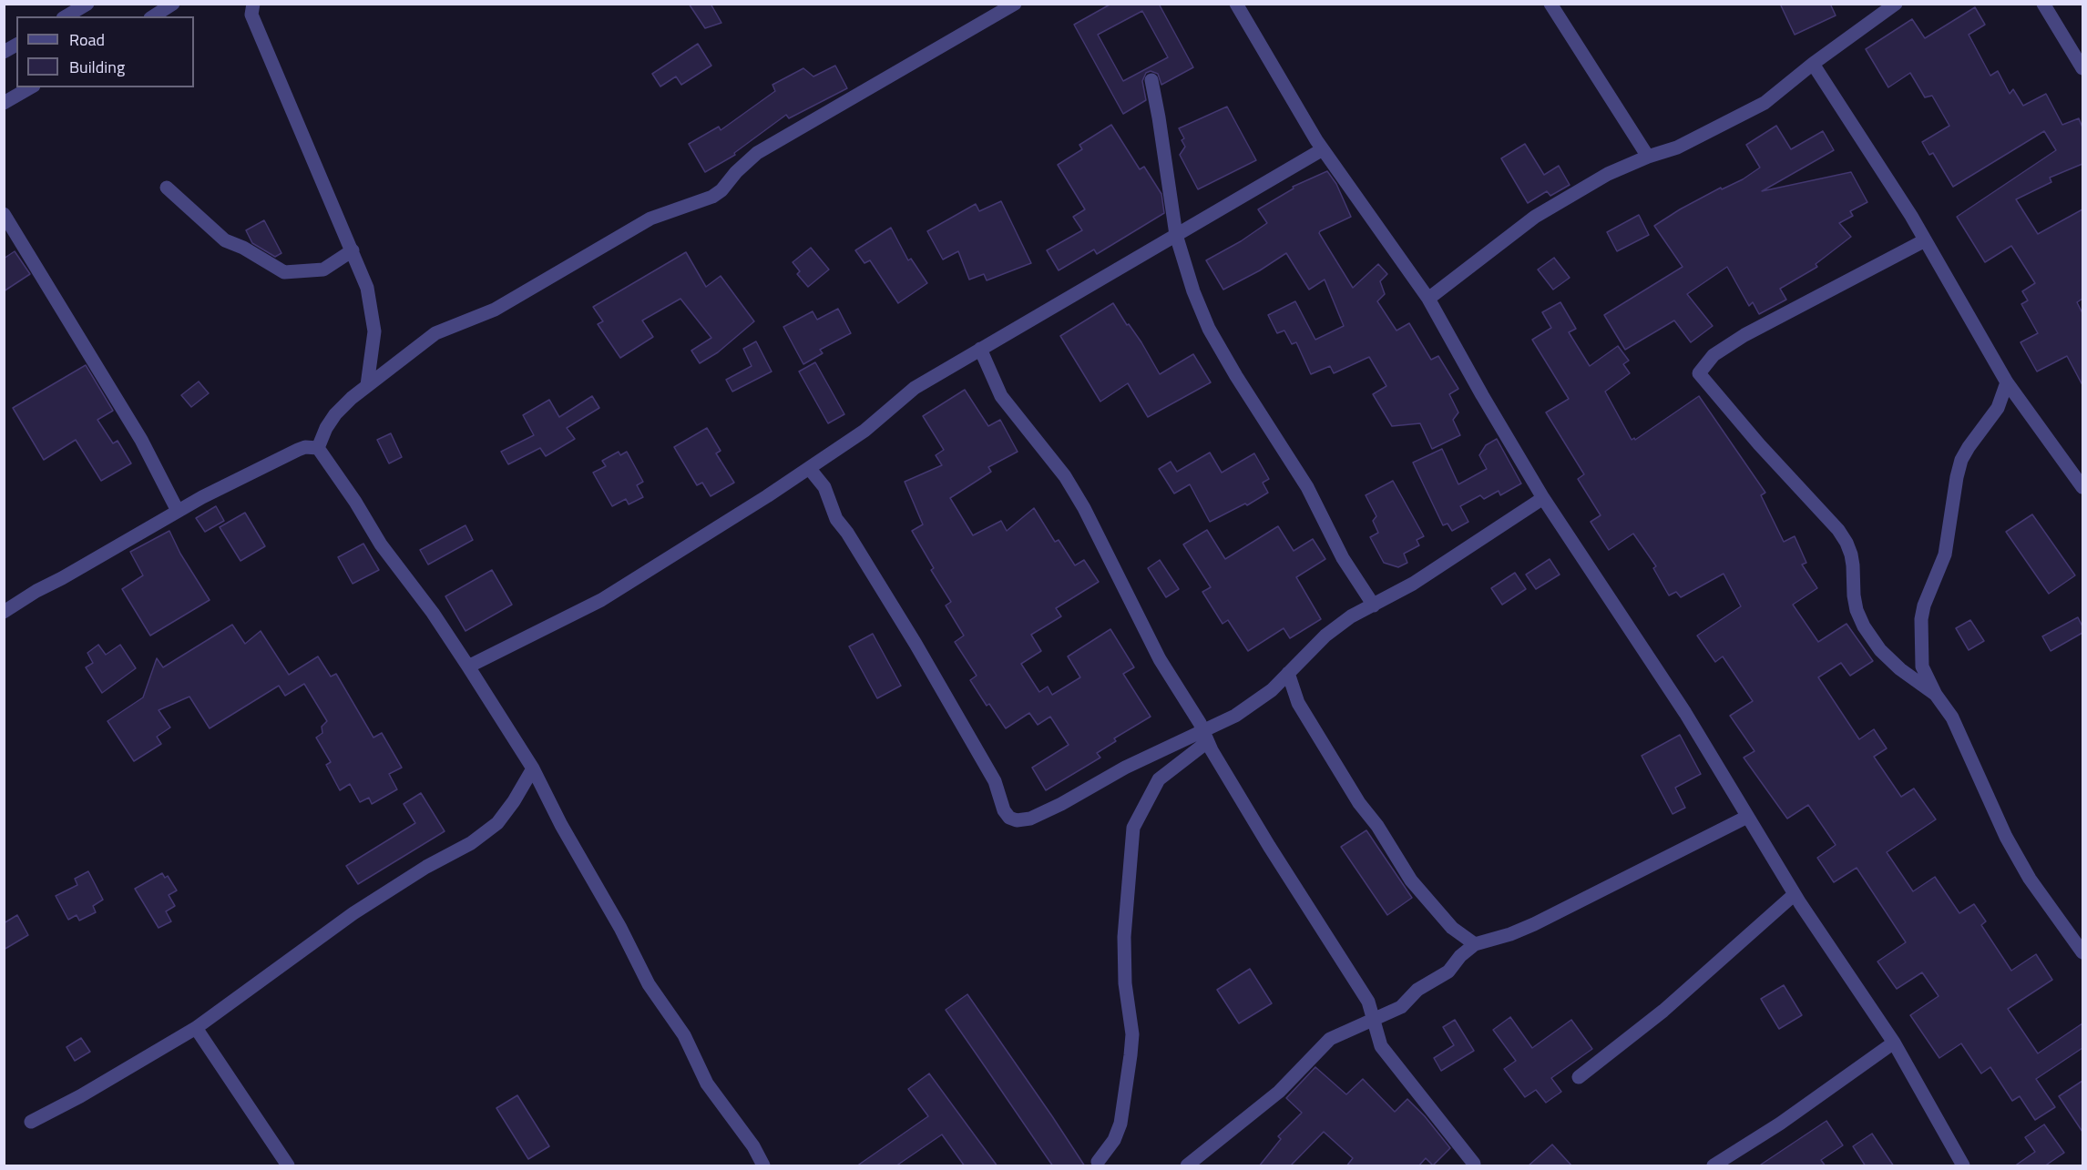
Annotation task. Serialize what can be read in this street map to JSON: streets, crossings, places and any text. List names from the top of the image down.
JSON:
{
  "legend": ["Road", "Building"]
}
